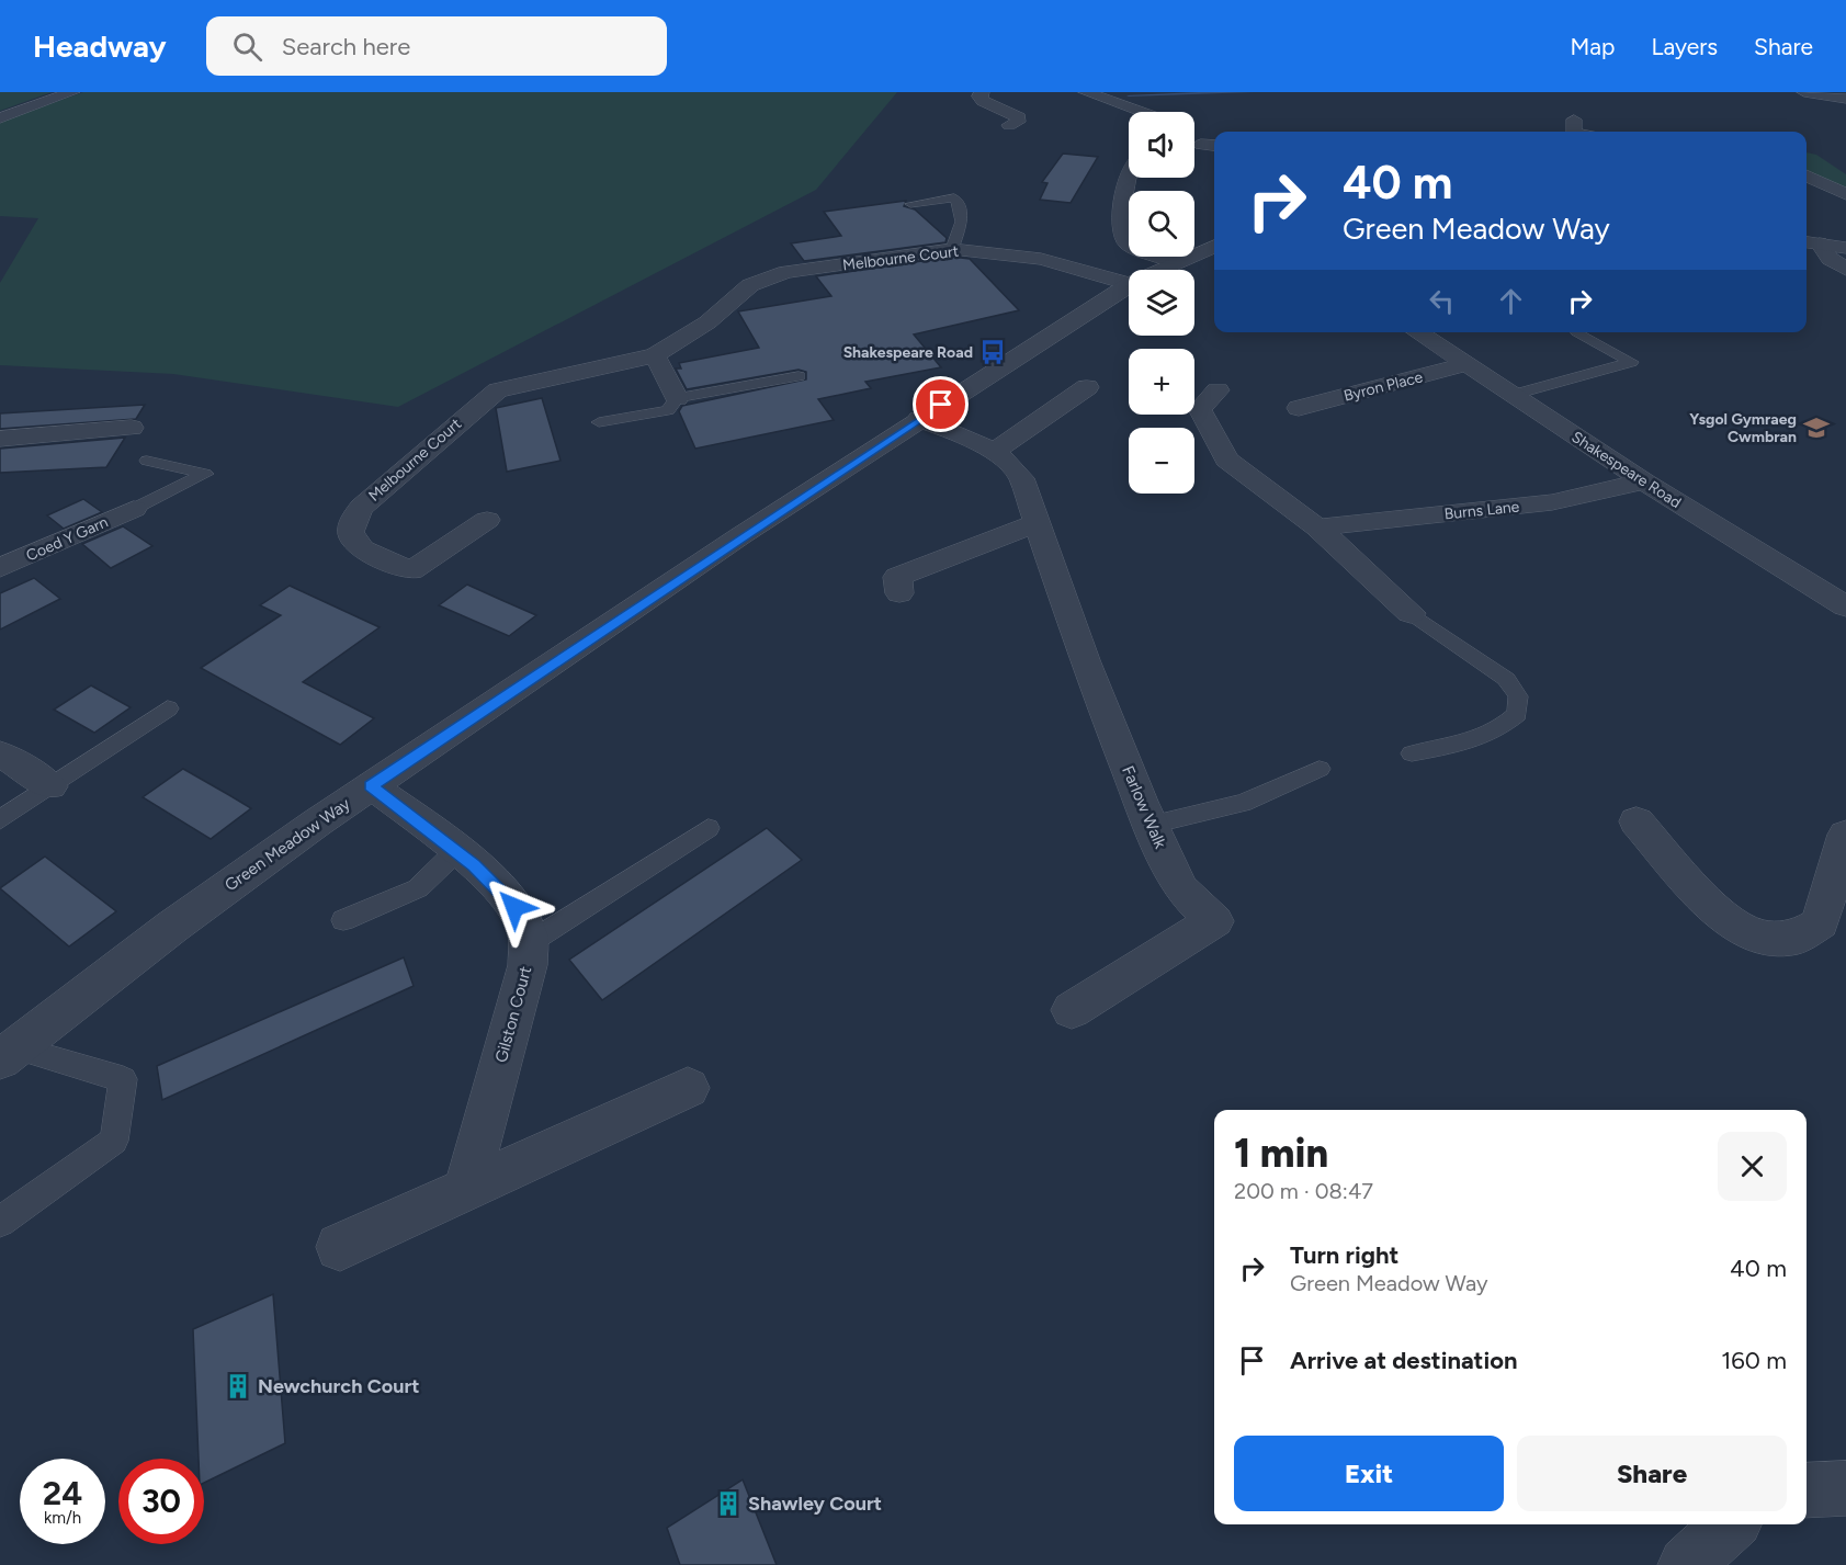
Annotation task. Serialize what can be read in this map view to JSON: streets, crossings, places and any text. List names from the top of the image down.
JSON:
{
  "streets": {
    "street": [
      "Melbourne Court",
      "Byron Place",
      "Shakespeare Road",
      "Burns Lane",
      "Coed Y Garn",
      "Farlow Walk",
      "Green Meadow Way",
      "Gilston Court"
    ]
  },
  "crossings": [
    ["Byron Place", "Shakespeare Road"],
    ["Shakespeare Road", "Burns Lane"],
    ["Farlow Walk", "Green Meadow Way"],
    ["Green Meadow Way", "Gilston Court"]
  ],
  "places": {
    "bus stop": ["Shakespeare Road"],
    "school or university": ["Ysgol Gymraeg Cwmbran"],
    "building": ["Newchurch Court", "Shawley Court"]
  },
  "page": {
    "header": "Headway",
    "search": "Search here",
    "nav": ["Map", "Layers", "Share"],
    "map_buttons": ["+", "−"],
    "turn": ["40 m", "Green Meadow Way"],
    "heading": ["1 min", "200 m · 08:47"],
    "list": [
      {
        "name": "Turn right",
        "note": "Green Meadow Way",
        "value": "40 m"
      },
      {
        "name": "Arrive at destination",
        "value": "160 m"
      }
    ],
    "buttons": ["Exit", "Share"],
    "speed": "24 km/h",
    "limit": "30"
  }
}
